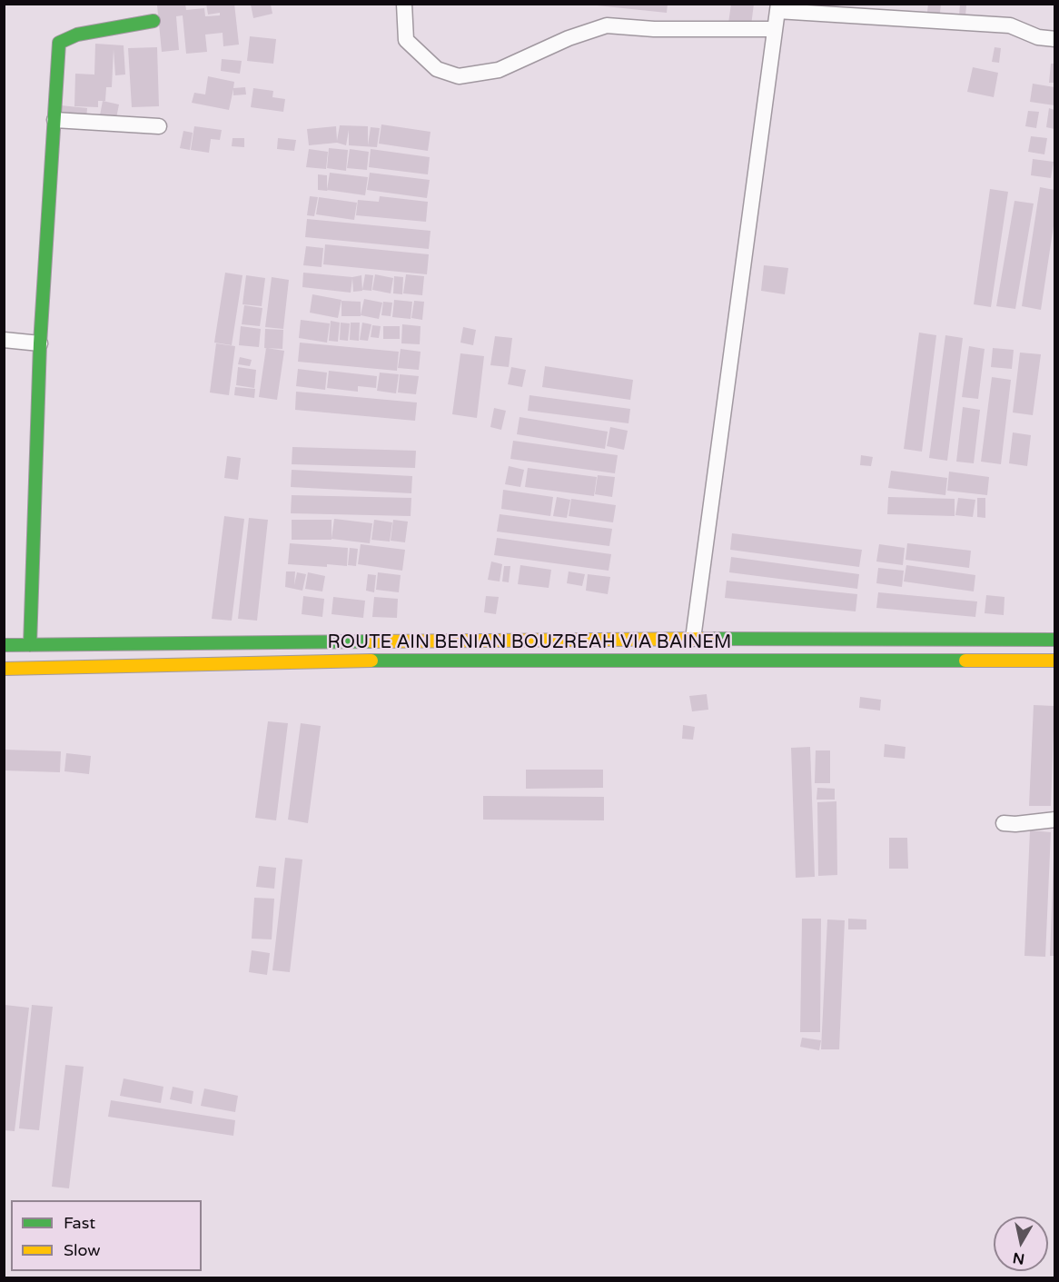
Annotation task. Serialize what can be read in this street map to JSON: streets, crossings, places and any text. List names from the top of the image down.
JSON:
{
  "streets": {
    "main road": ["ROUTE AIN BENIAN BOUZREAH VIA BAINEM"]
  },
  "legend": ["Fast", "Slow"],
  "north": "bottom"
}
